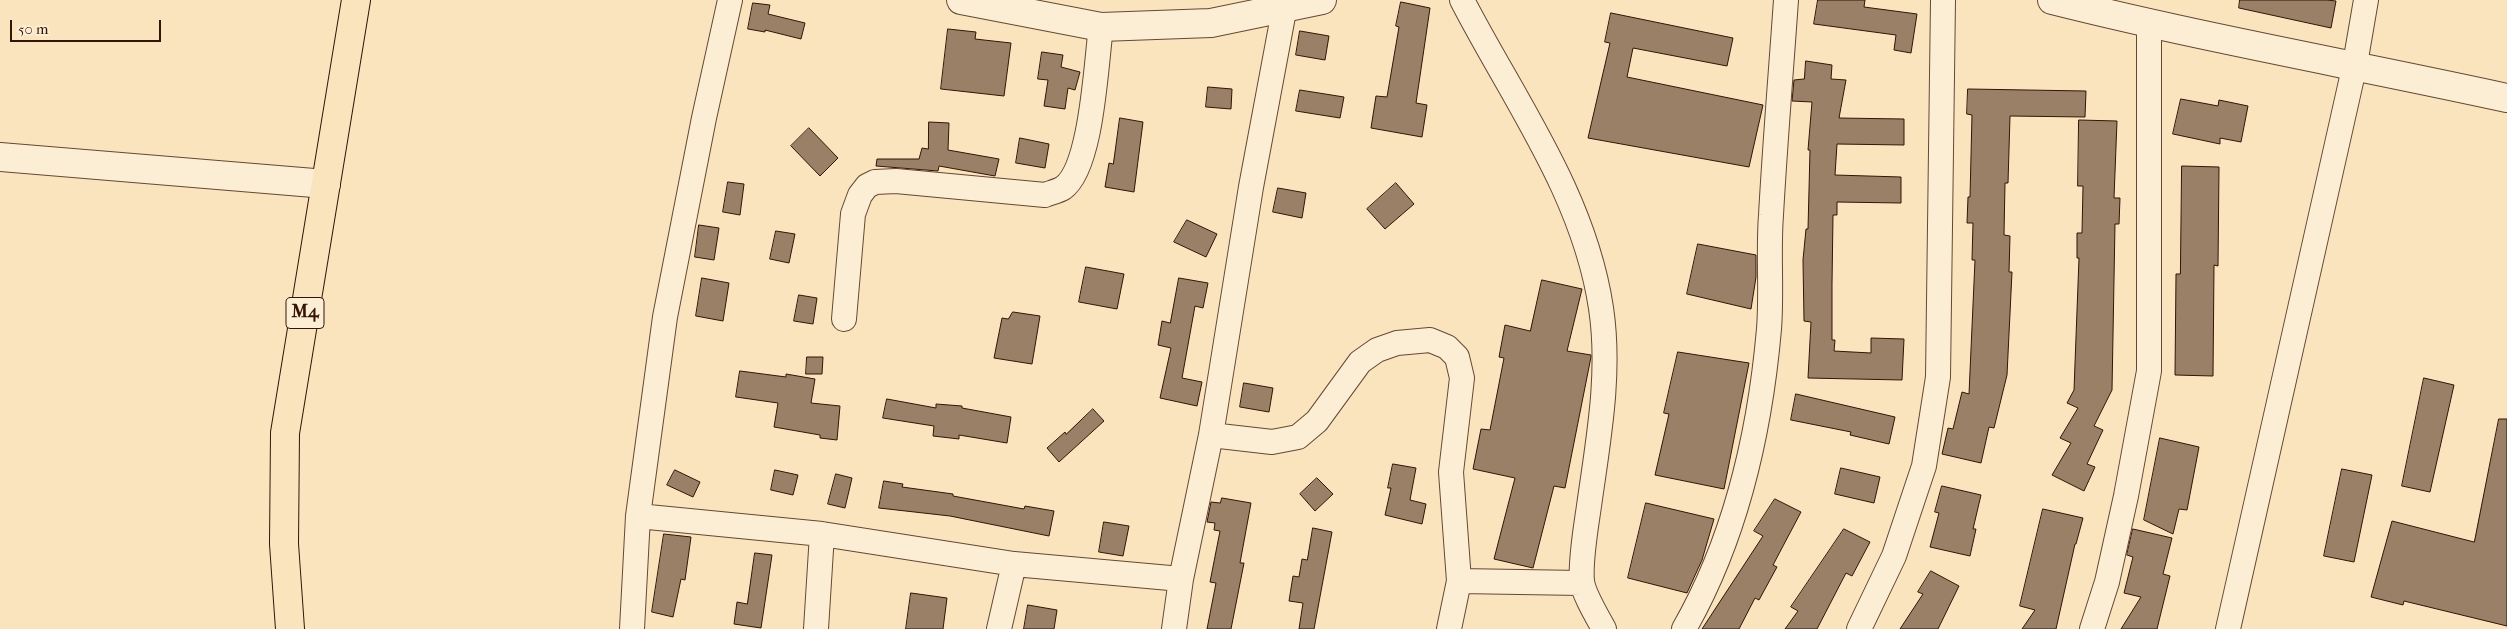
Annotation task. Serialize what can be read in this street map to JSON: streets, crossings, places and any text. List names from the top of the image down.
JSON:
{
  "streets": {
    "main road": ["M4"]
  },
  "scale_bar": "50 m"
}
